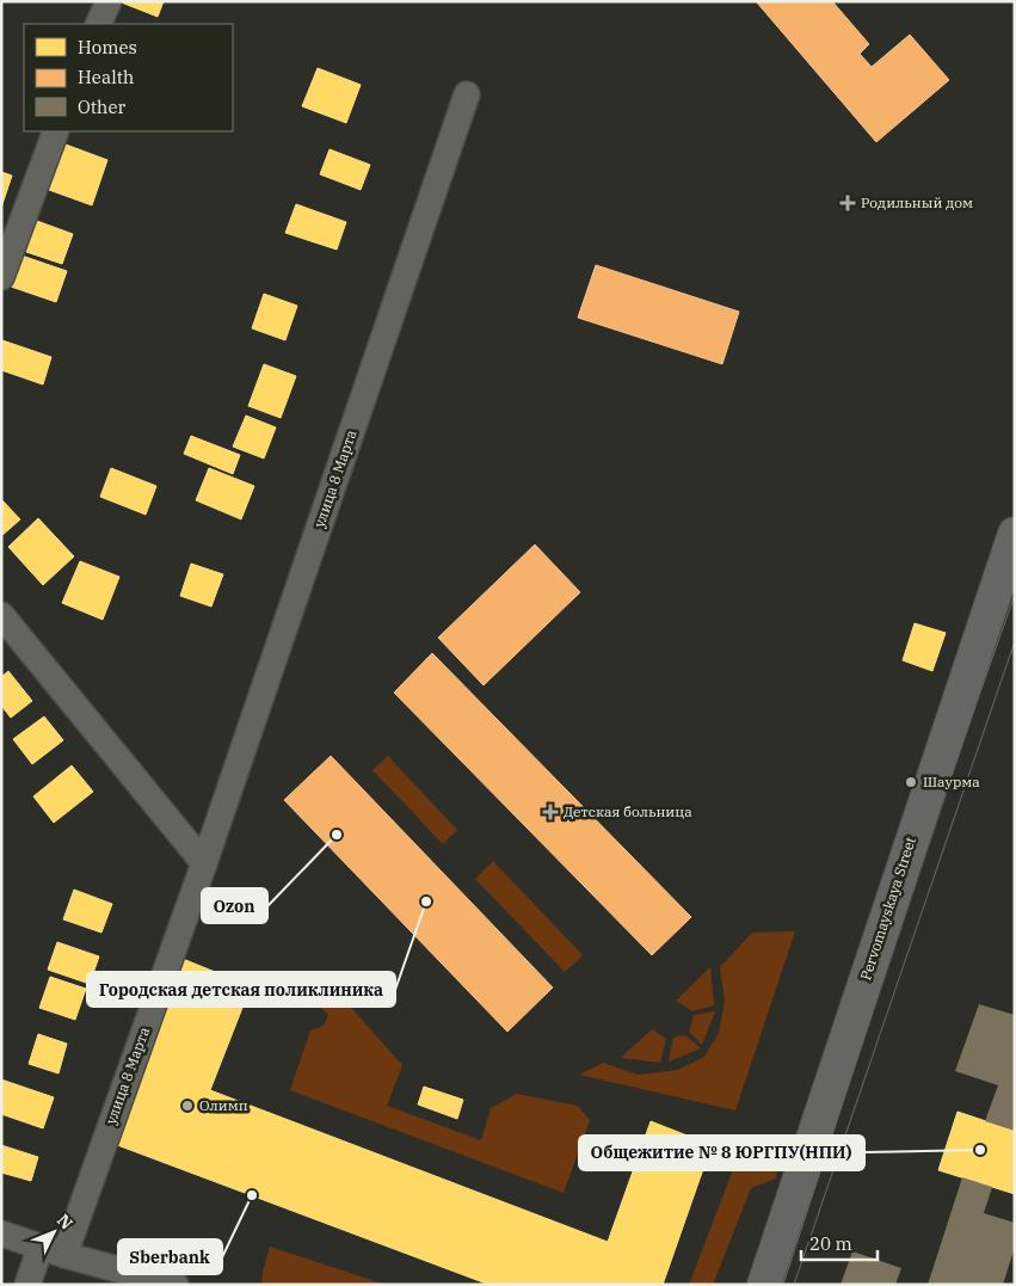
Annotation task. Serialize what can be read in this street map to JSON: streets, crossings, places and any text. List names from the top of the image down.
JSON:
{
  "streets": {
    "main road": ["Pervomayskaya Street"],
    "street": ["улица 8 Марта"]
  },
  "places": {
    "health": ["Родильный дом", "Детская больница"],
    "other": [
      "Шаурма",
      "Ozon",
      "Городская детская поликлиника",
      "Олимп",
      "Общежитие № 8 ЮРГПУ(НПИ)",
      "Sberbank"
    ]
  },
  "legend": ["Homes", "Health", "Other"],
  "scale_bar": "20 m",
  "north": "top right"
}
